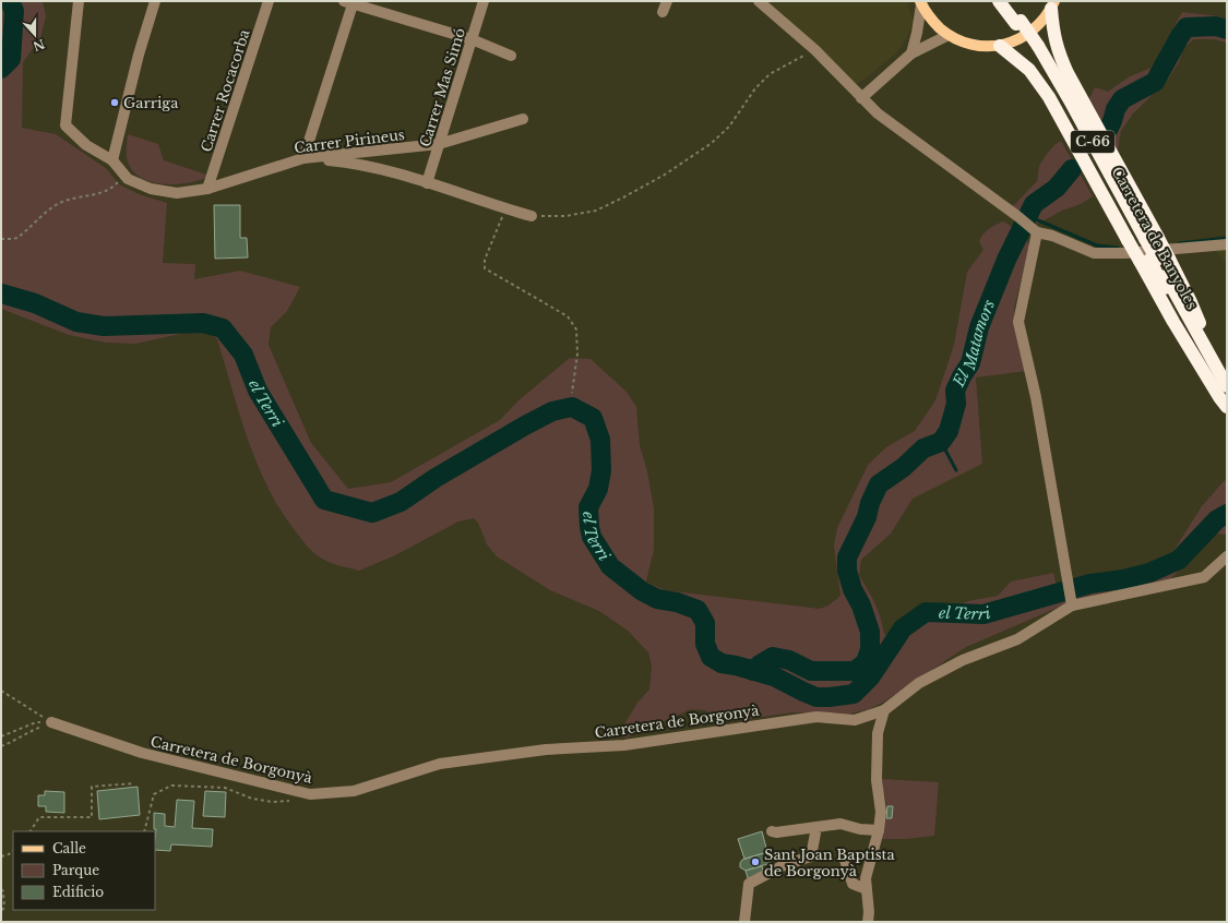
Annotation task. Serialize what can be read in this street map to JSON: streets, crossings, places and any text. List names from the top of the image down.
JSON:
{
  "streets": {
    "highway": ["C-66", "Carretera de Banyoles"],
    "street": [
      "Carrer Mas Simó",
      "Carrer Rocacorba",
      "Carrer Pirineus",
      "Carretera de Borgonyà"
    ]
  },
  "crossings": [
    ["Carrer Mas Simó", "Carrer Pirineus"],
    ["Carrer Rocacorba", "Carrer Pirineus"],
    ["C-66", "Carretera de Banyoles"]
  ],
  "water": ["El Matamors", "el Terri"],
  "places": ["Garriga", "Sant Joan Baptista de Borgonyà"],
  "legend": ["Calle", "Parque", "Edificio"],
  "north": "bottom"
}
